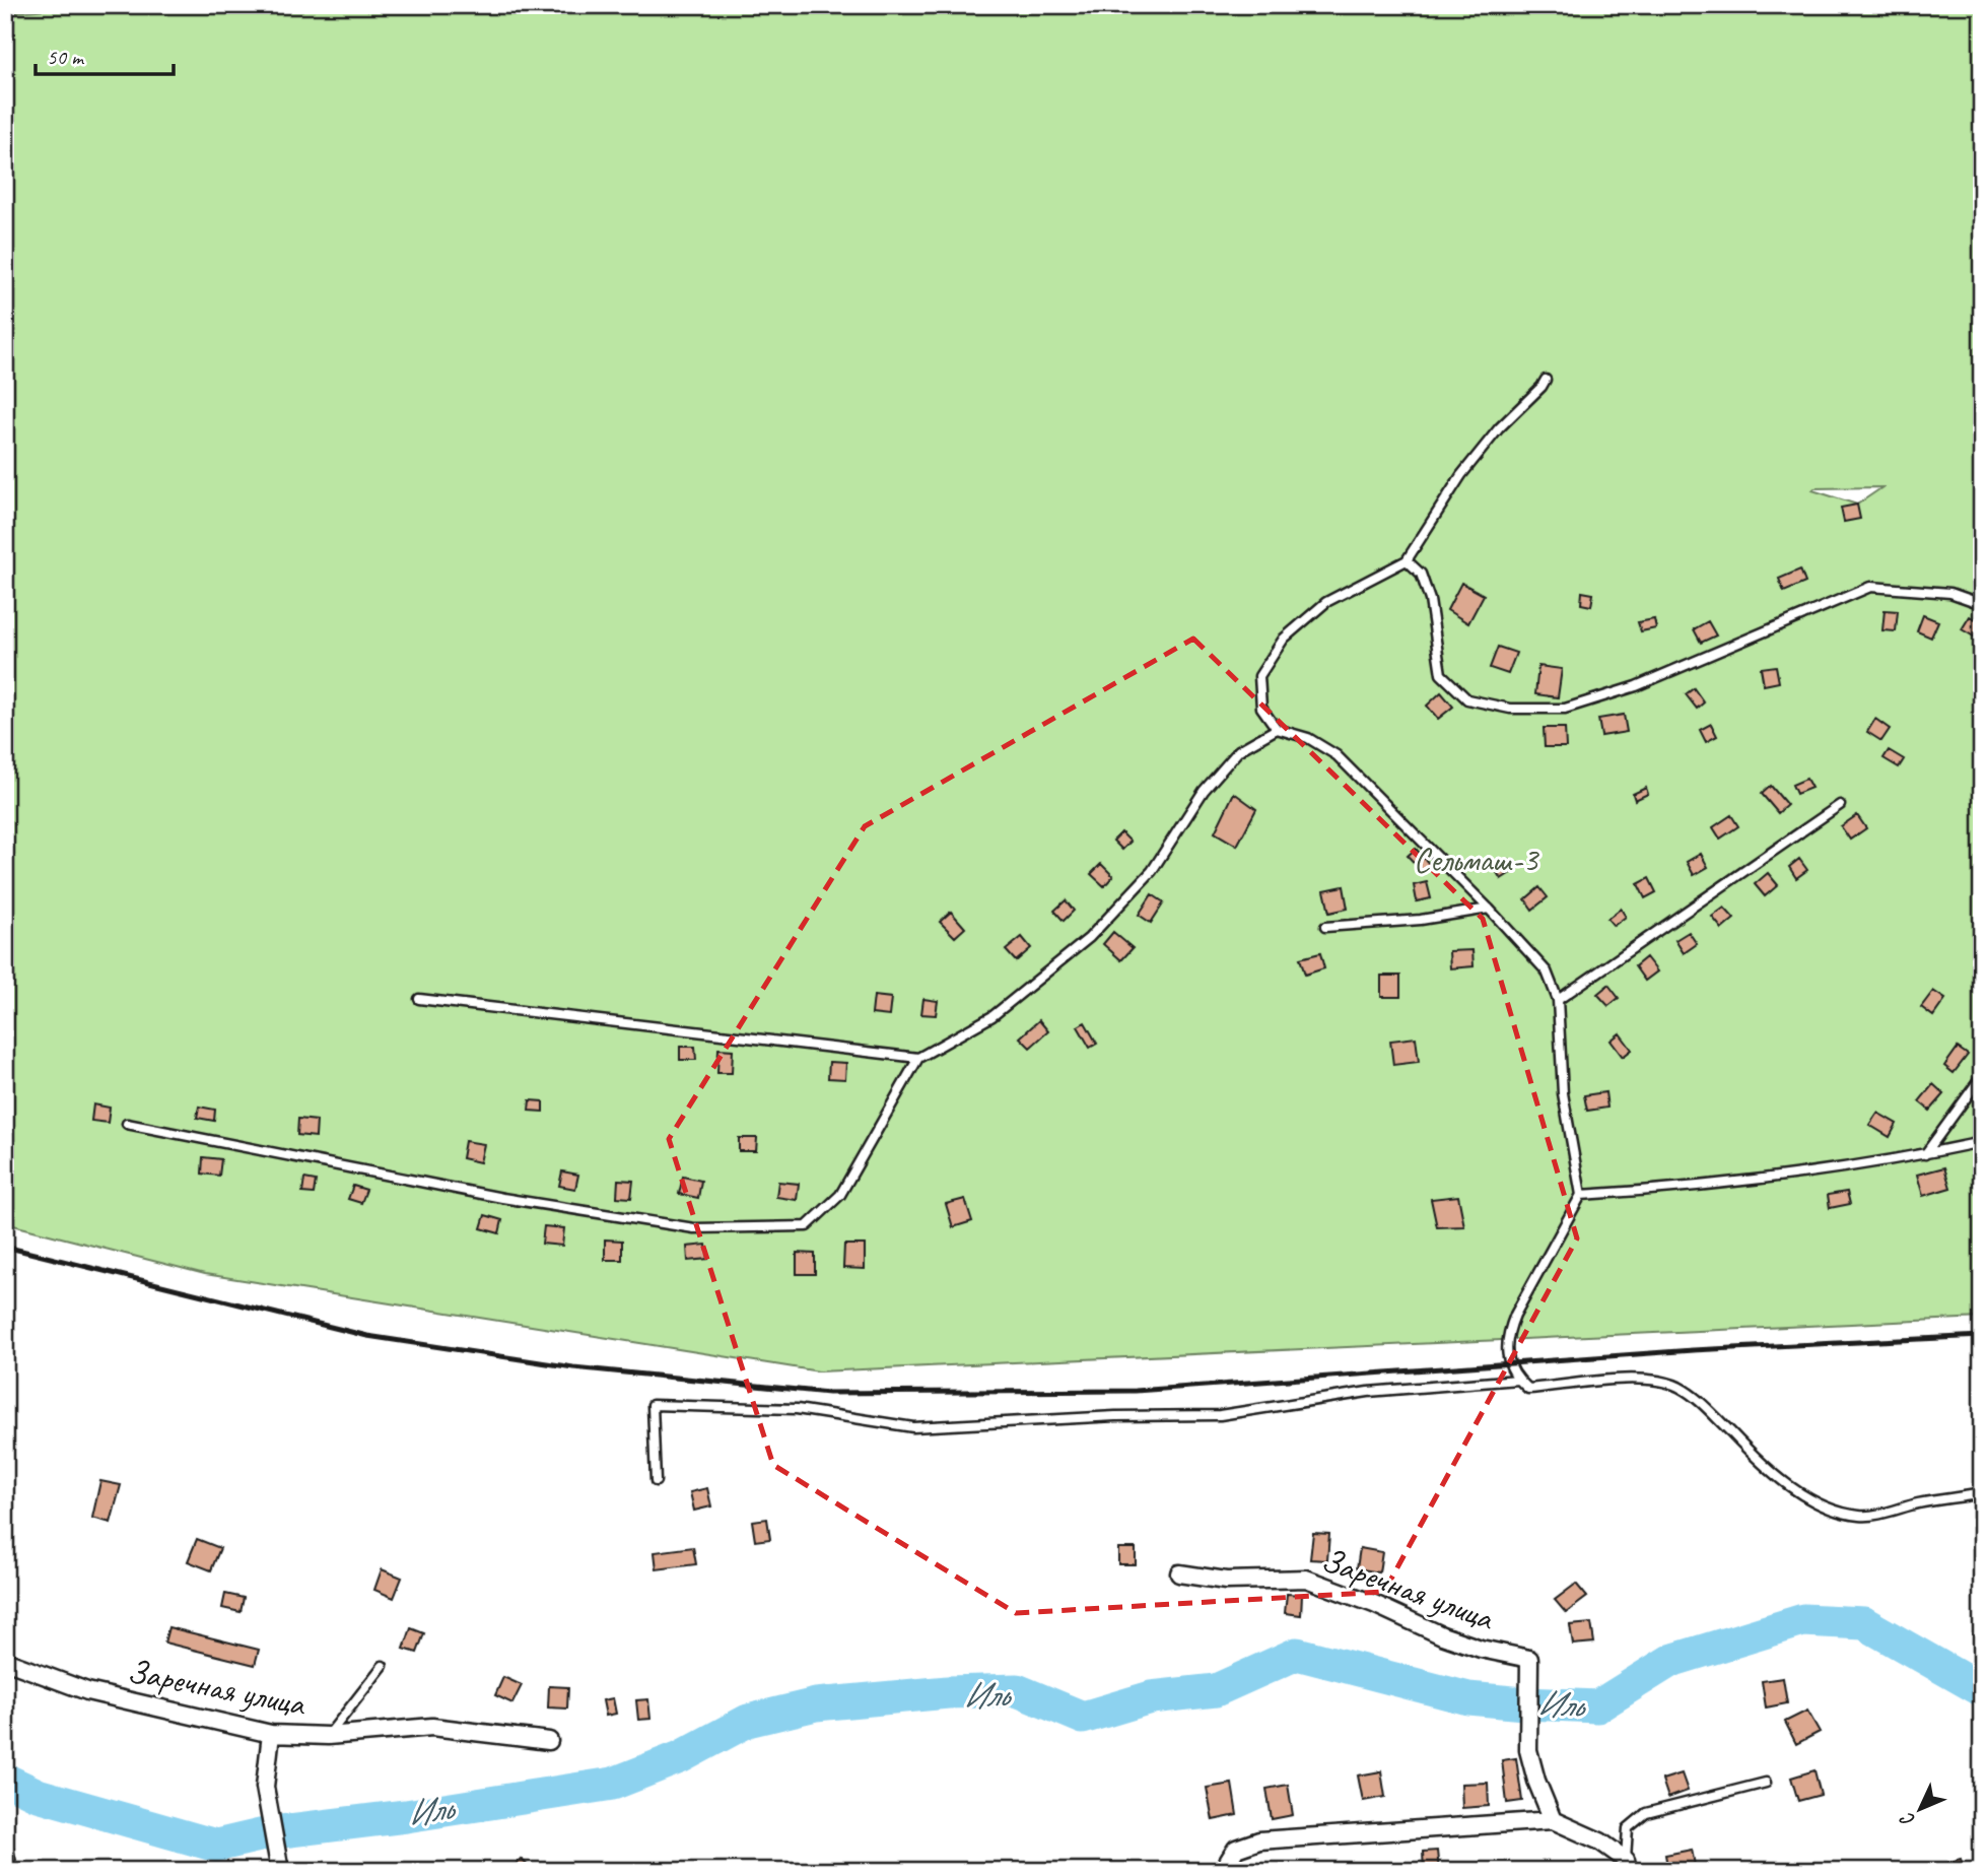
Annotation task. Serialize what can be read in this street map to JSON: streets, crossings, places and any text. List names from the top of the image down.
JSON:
{
  "streets": {
    "street": ["Заречная улица"]
  },
  "water": ["Иль"],
  "parks": ["Сельмаш-3"],
  "scale_bar": "50 m",
  "north": "bottom left"
}
